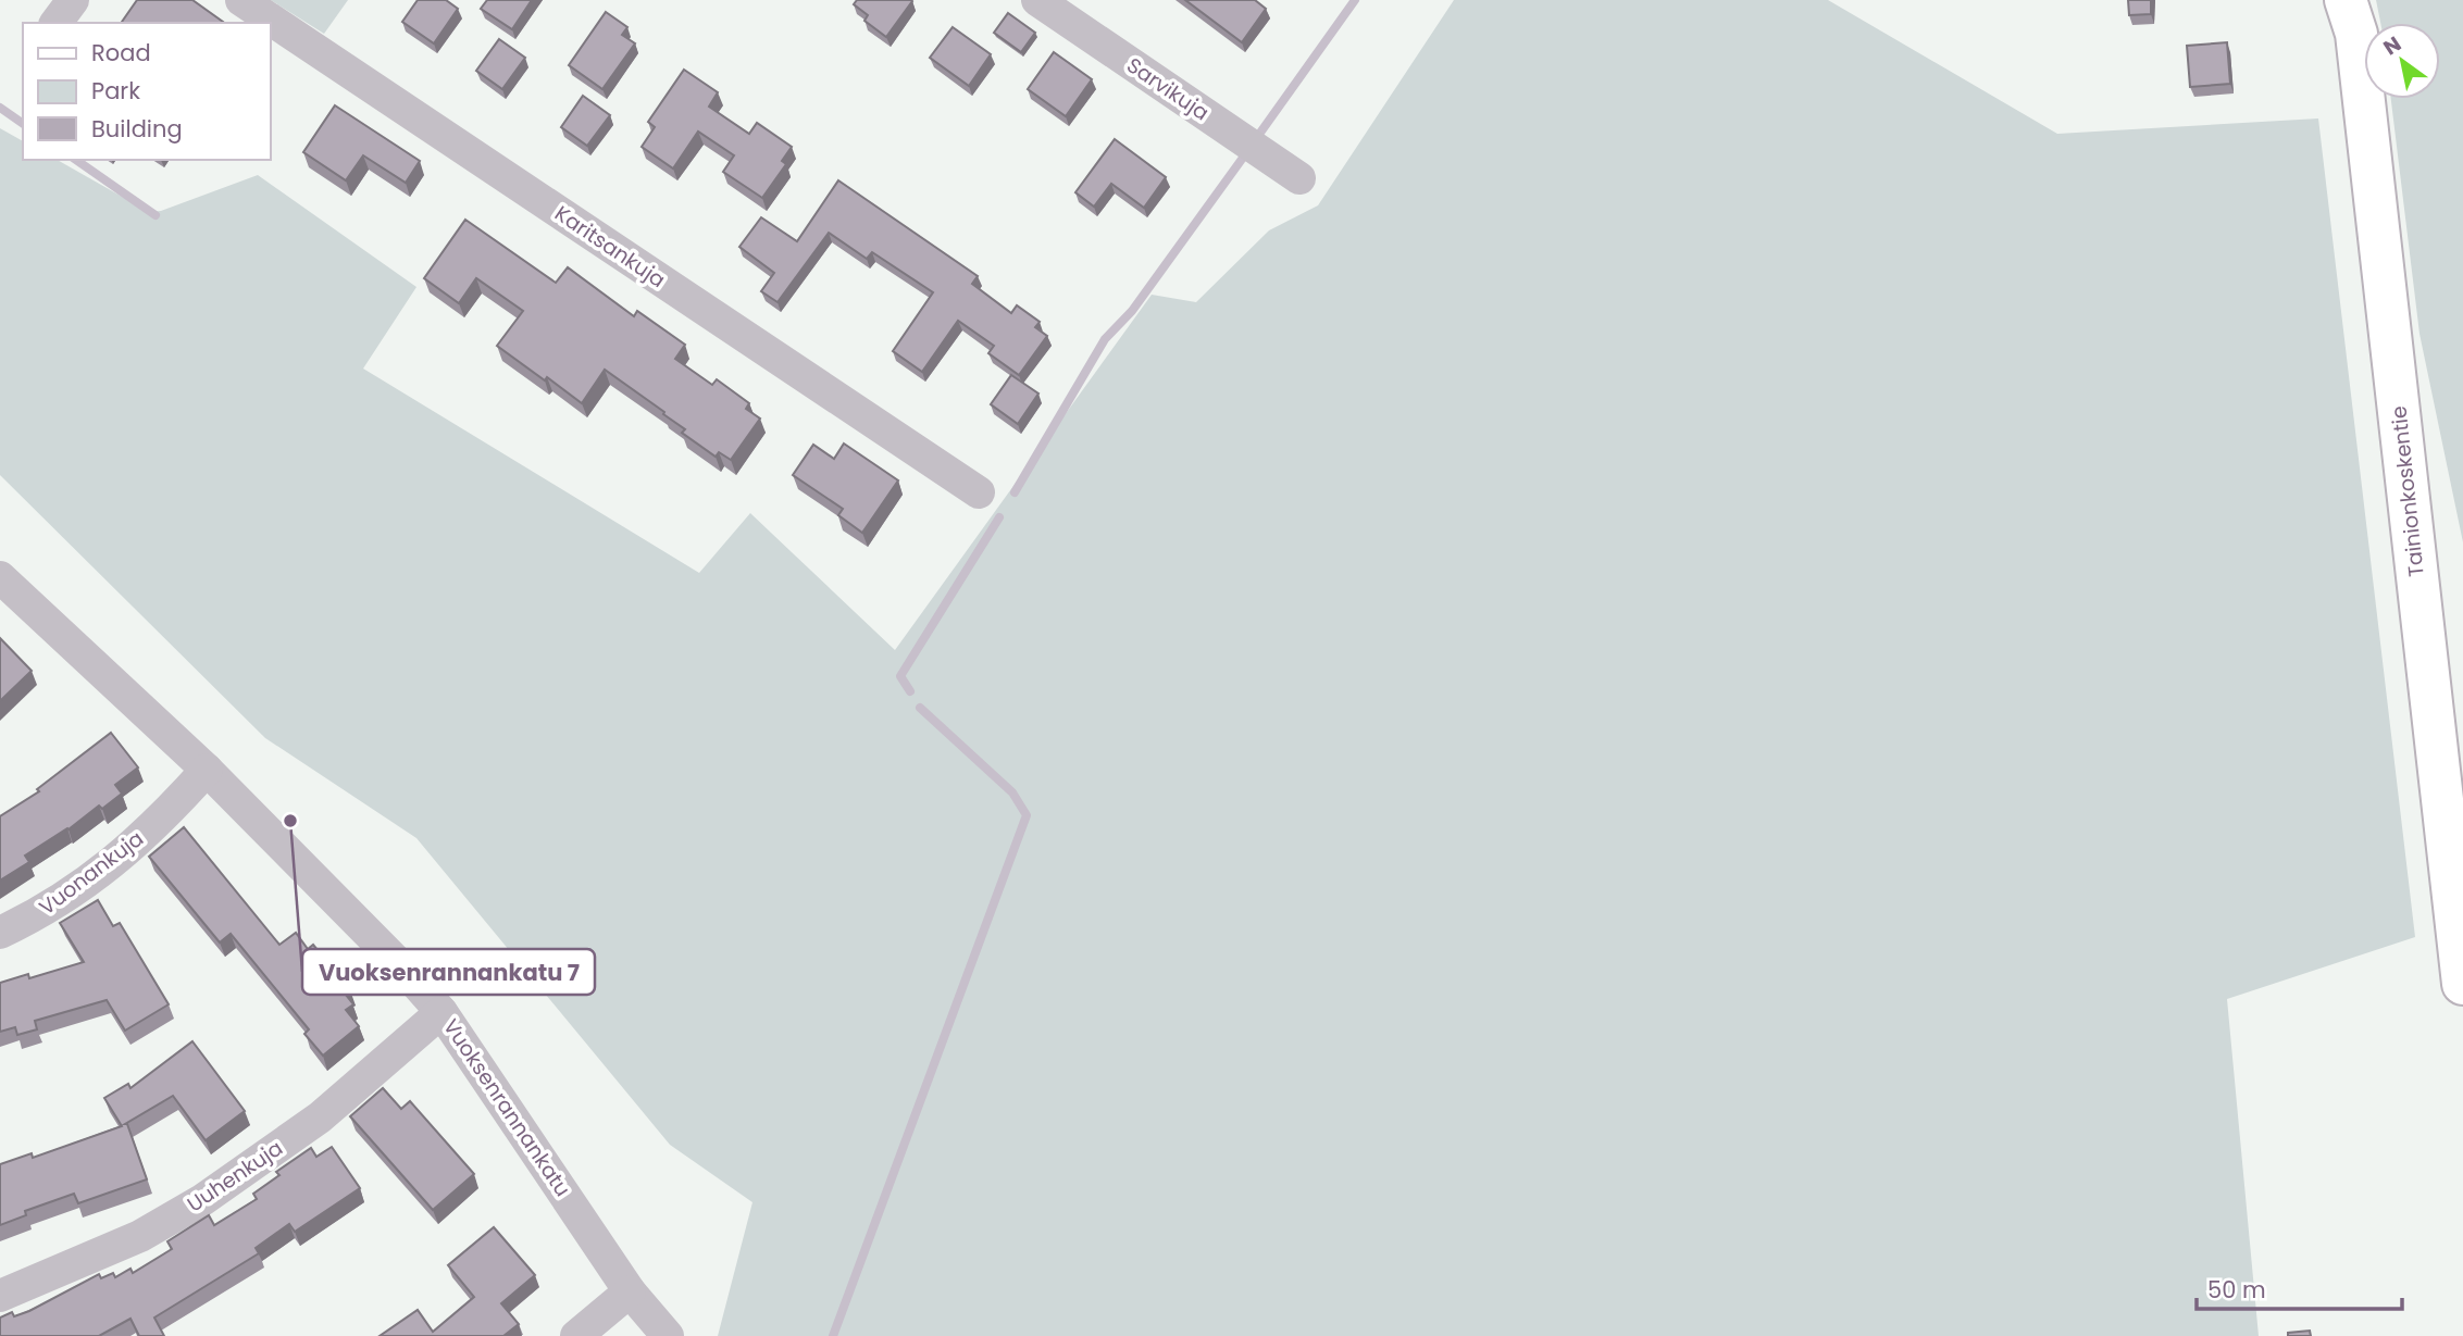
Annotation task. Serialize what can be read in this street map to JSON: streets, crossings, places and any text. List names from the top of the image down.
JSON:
{
  "streets": {
    "main road": ["Tainionkoskentie"],
    "street": [
      "Sarvikuja",
      "Karitsankuja",
      "Vuonankuja",
      "Vuoksenrannankatu",
      "Uuhenkuja"
    ]
  },
  "crossings": [
    ["Vuonankuja", "Vuoksenrannankatu"],
    ["Vuoksenrannankatu", "Uuhenkuja"]
  ],
  "places": ["Vuoksenrannankatu 7"],
  "legend": ["Road", "Park", "Building"],
  "scale_bar": "50 m",
  "north": "top left"
}
